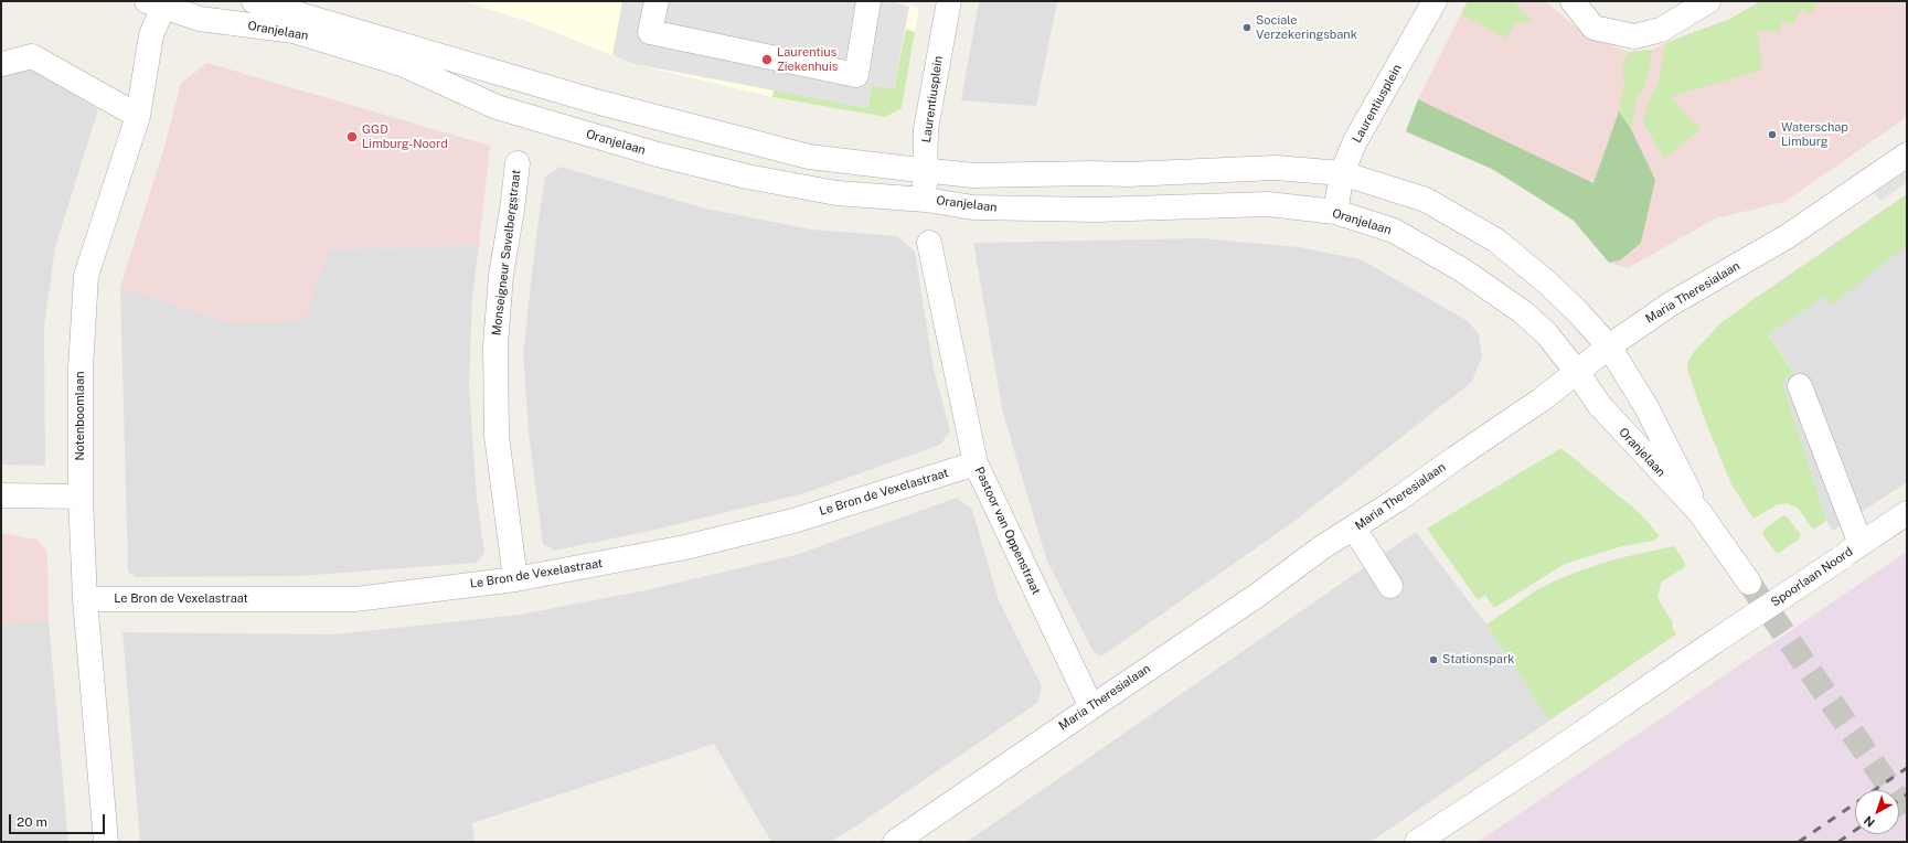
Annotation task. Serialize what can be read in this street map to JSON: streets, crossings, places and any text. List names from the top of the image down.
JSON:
{
  "streets": {
    "street": [
      "Oranjelaan",
      "Laurentiusplein",
      "Monseigneur Savelbergstraat",
      "Maria Theresialaan",
      "Notenboomlaan",
      "Le Bron de Vexelastraat",
      "Pastoor van Oppenstraat",
      "Spoorlaan Noord"
    ]
  },
  "crossings": [
    ["Oranjelaan", "Laurentiusplein"],
    ["Oranjelaan", "Maria Theresialaan"],
    ["Oranjelaan", "Notenboomlaan"],
    ["Monseigneur Savelbergstraat", "Le Bron de Vexelastraat"],
    ["Maria Theresialaan", "Pastoor van Oppenstraat"],
    ["Notenboomlaan", "Le Bron de Vexelastraat"],
    ["Le Bron de Vexelastraat", "Pastoor van Oppenstraat"]
  ],
  "places": [
    "Sociale Verzekeringsbank",
    "Laurentius Ziekenhuis",
    "Waterschap Limburg",
    "GGD Limburg-Noord",
    "Stationspark"
  ],
  "scale_bar": "20 m",
  "north": "bottom left"
}
